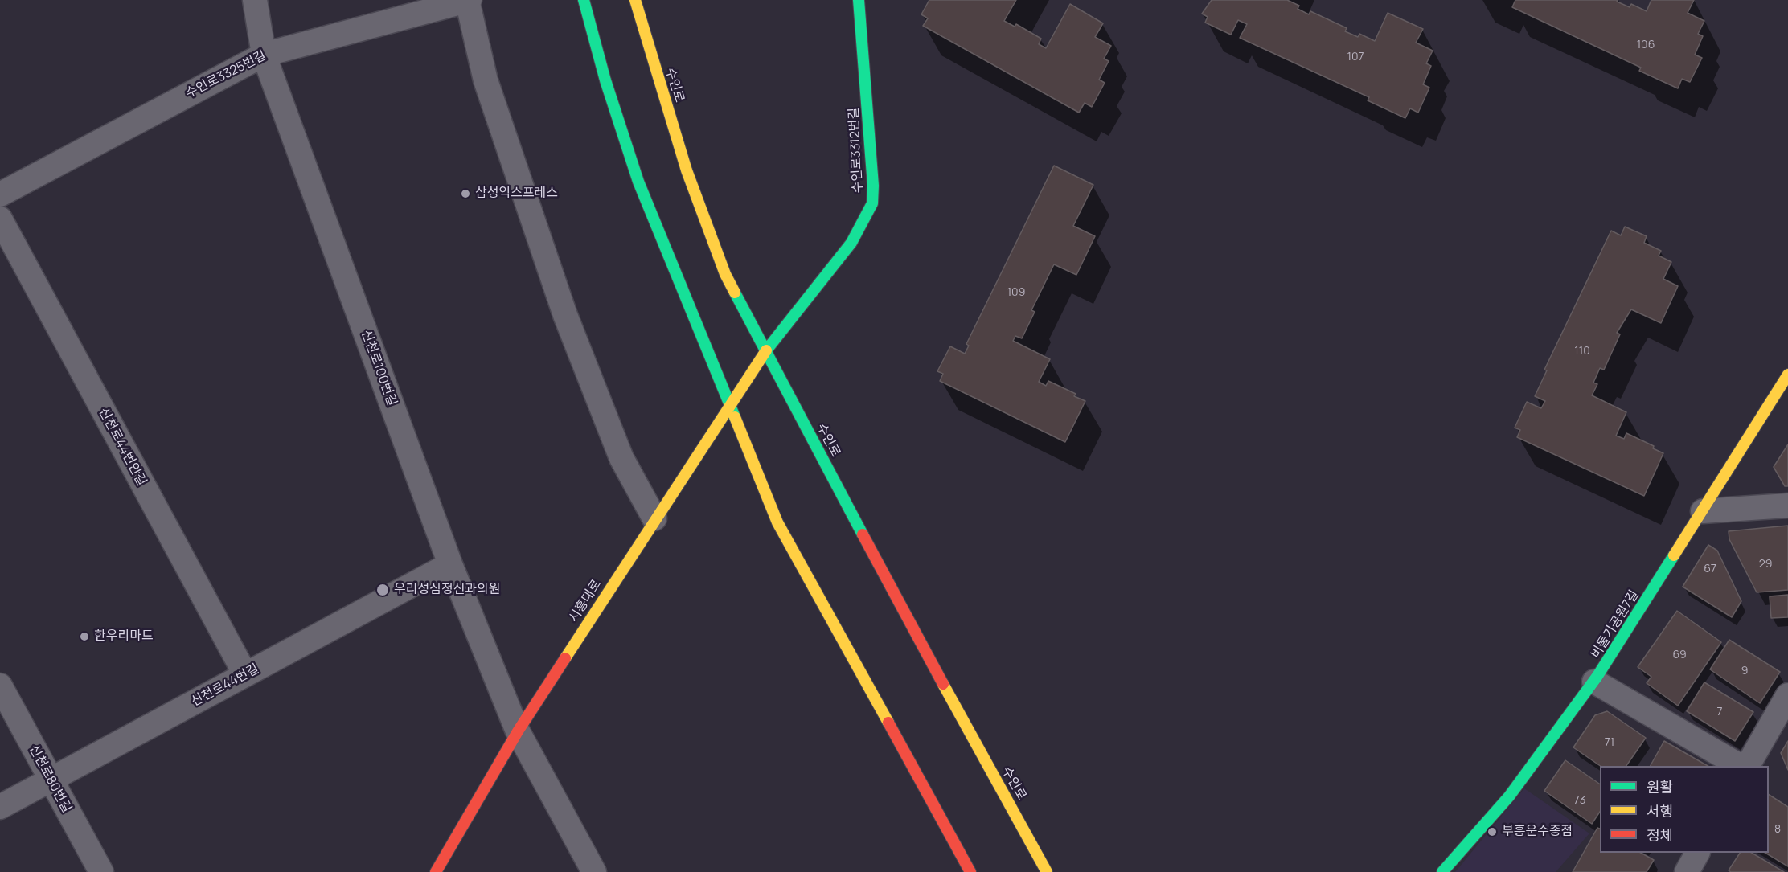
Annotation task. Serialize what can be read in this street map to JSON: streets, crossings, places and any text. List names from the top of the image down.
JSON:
{
  "streets": {
    "main road": [
      "수인로",
      "수인로3312번길",
      "시흥대로",
      "비둘기공원7길"
    ],
    "street": [
      "수인로3325번길",
      "신천로100번길",
      "신천로44번안길",
      "신천로44번길",
      "신천로80번길"
    ]
  },
  "crossings": [
    ["수인로3325번길", "신천로100번길"],
    ["수인로", "수인로3312번길"],
    ["수인로", "시흥대로"],
    ["수인로3312번길", "시흥대로"],
    ["신천로100번길", "시흥대로"],
    ["신천로100번길", "신천로44번길"],
    ["신천로44번안길", "신천로44번길"],
    ["신천로44번길", "신천로80번길"]
  ],
  "places": [
    "삼성익스프레스",
    "우리성심정신과의원",
    "한우리마트",
    "부흥운수종점"
  ],
  "house_numbers": [
    "106",
    "107",
    "109",
    "110",
    "29",
    "67",
    "69",
    "9",
    "7",
    "71",
    "73",
    "8"
  ],
  "legend": ["원활", "서행", "정체"]
}
